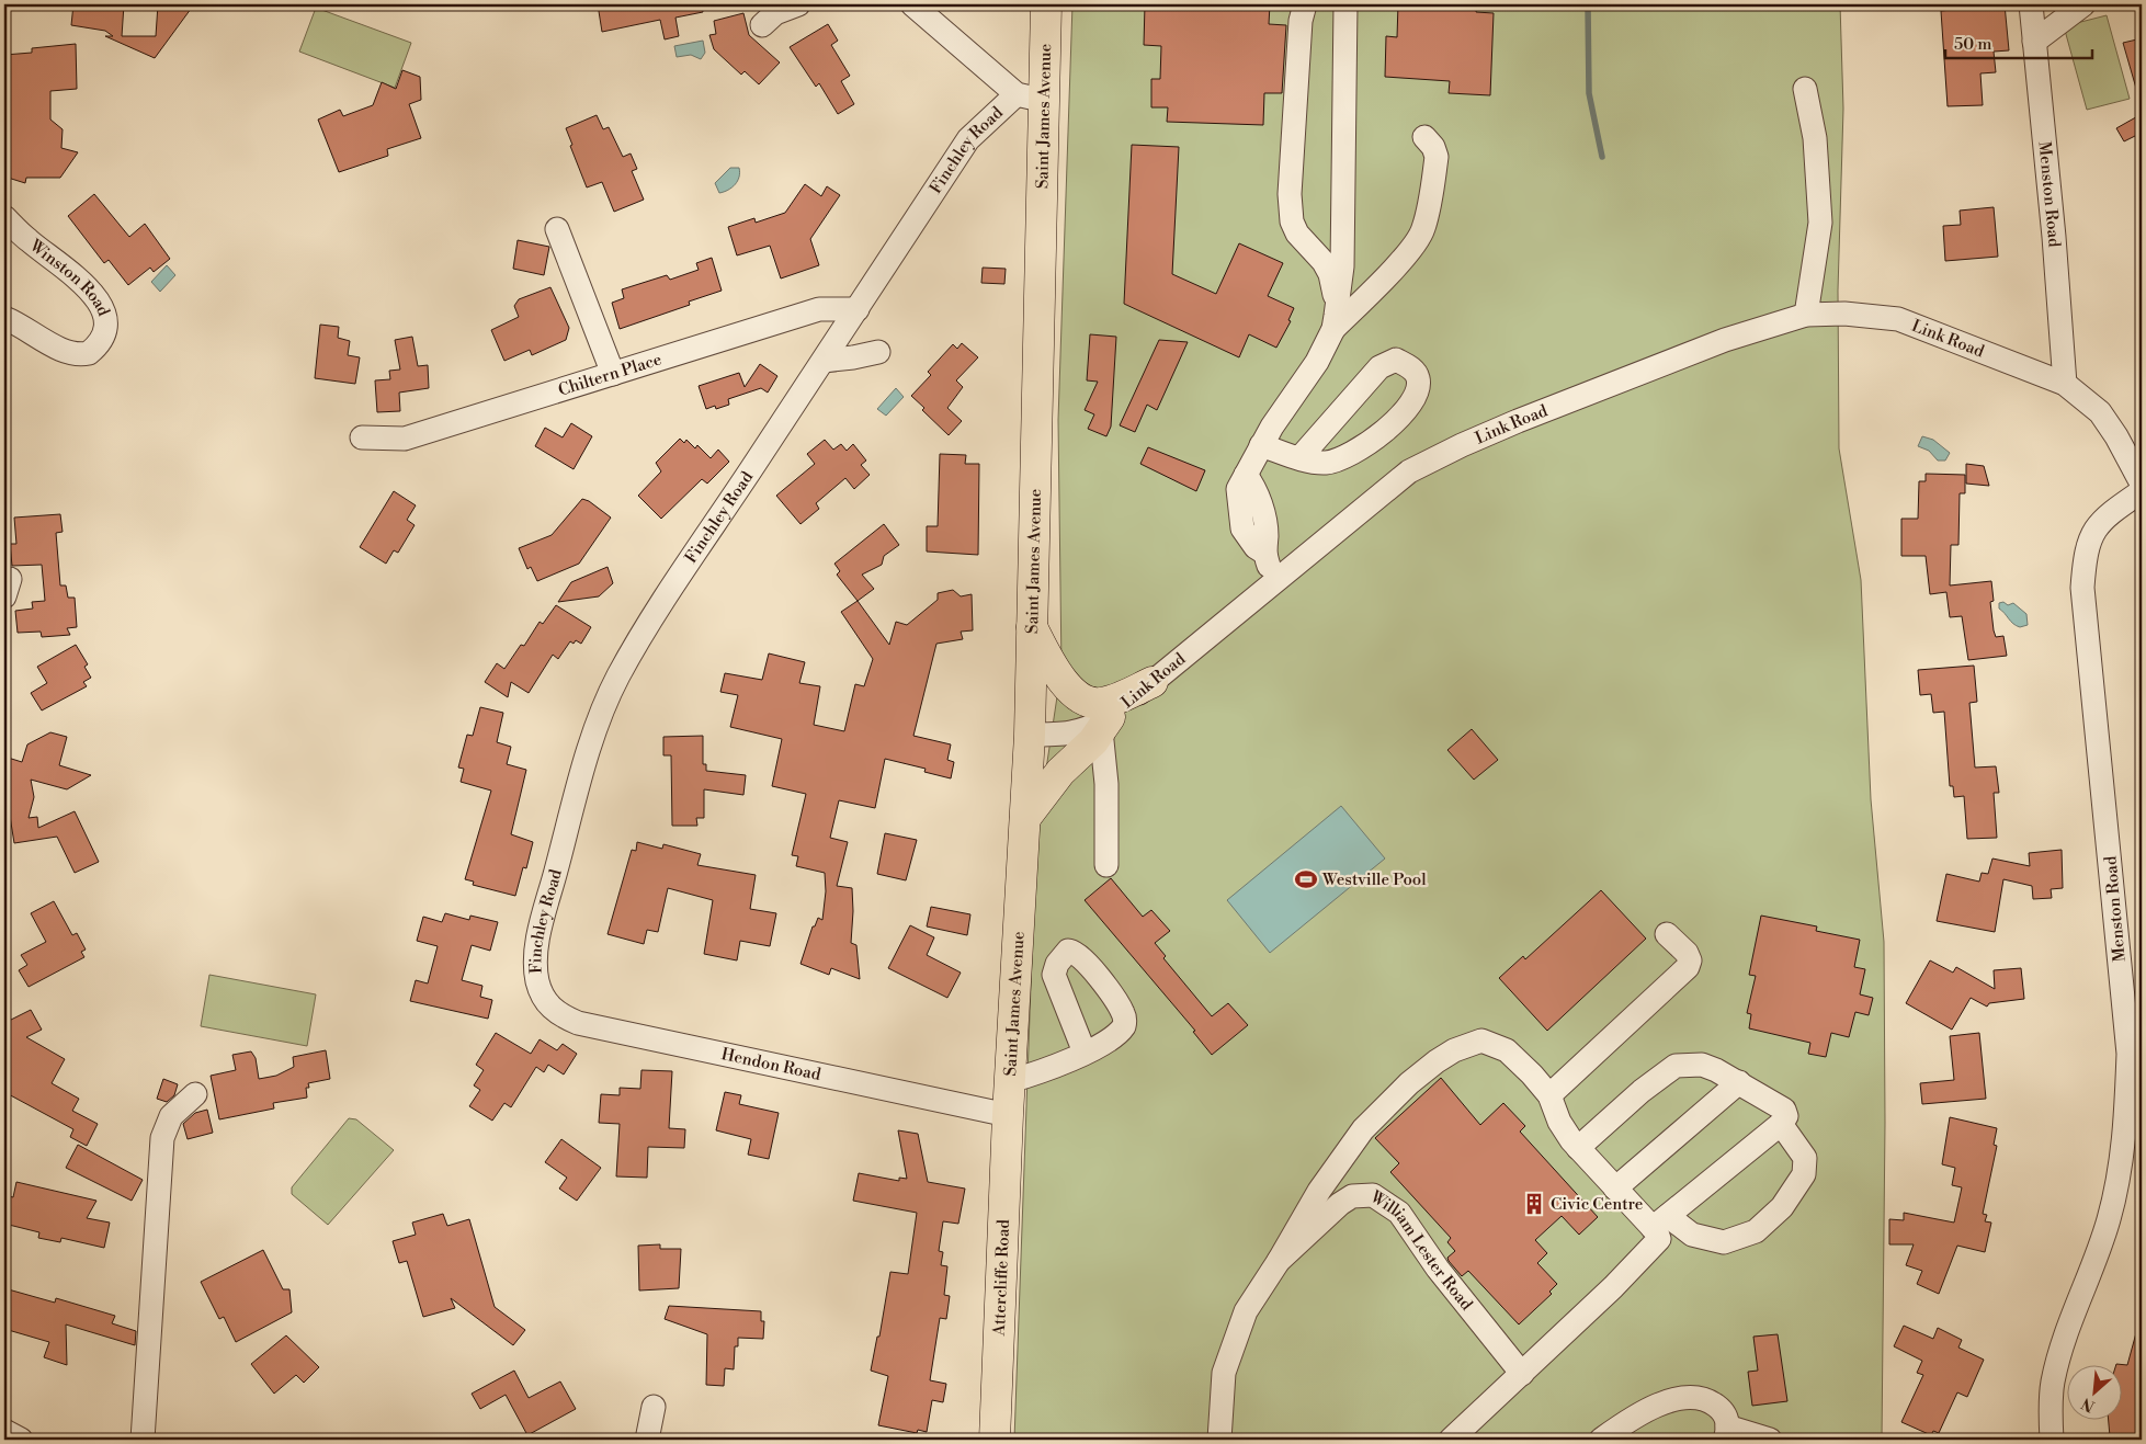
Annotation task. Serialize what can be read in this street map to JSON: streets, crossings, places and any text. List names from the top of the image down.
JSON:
{
  "streets": {
    "main road": ["Saint James Avenue", "Attercliffe Road"],
    "street": [
      "Finchley Road",
      "Menston Road",
      "Winston Road",
      "Link Road",
      "Chiltern Place",
      "Hendon Road",
      "William Lester Road"
    ]
  },
  "crossings": [
    ["Saint James Avenue", "Finchley Road"],
    ["Saint James Avenue", "Link Road"],
    ["Saint James Avenue", "Hendon Road"],
    ["Saint James Avenue", "Attercliffe Road"],
    ["Finchley Road", "Chiltern Place"],
    ["Finchley Road", "Hendon Road"],
    ["Menston Road", "Link Road"],
    ["Hendon Road", "Attercliffe Road"]
  ],
  "places": {
    "sports": ["Westville Pool"],
    "building": ["Civic Centre"]
  },
  "scale_bar": "50 m",
  "north": "bottom left"
}
